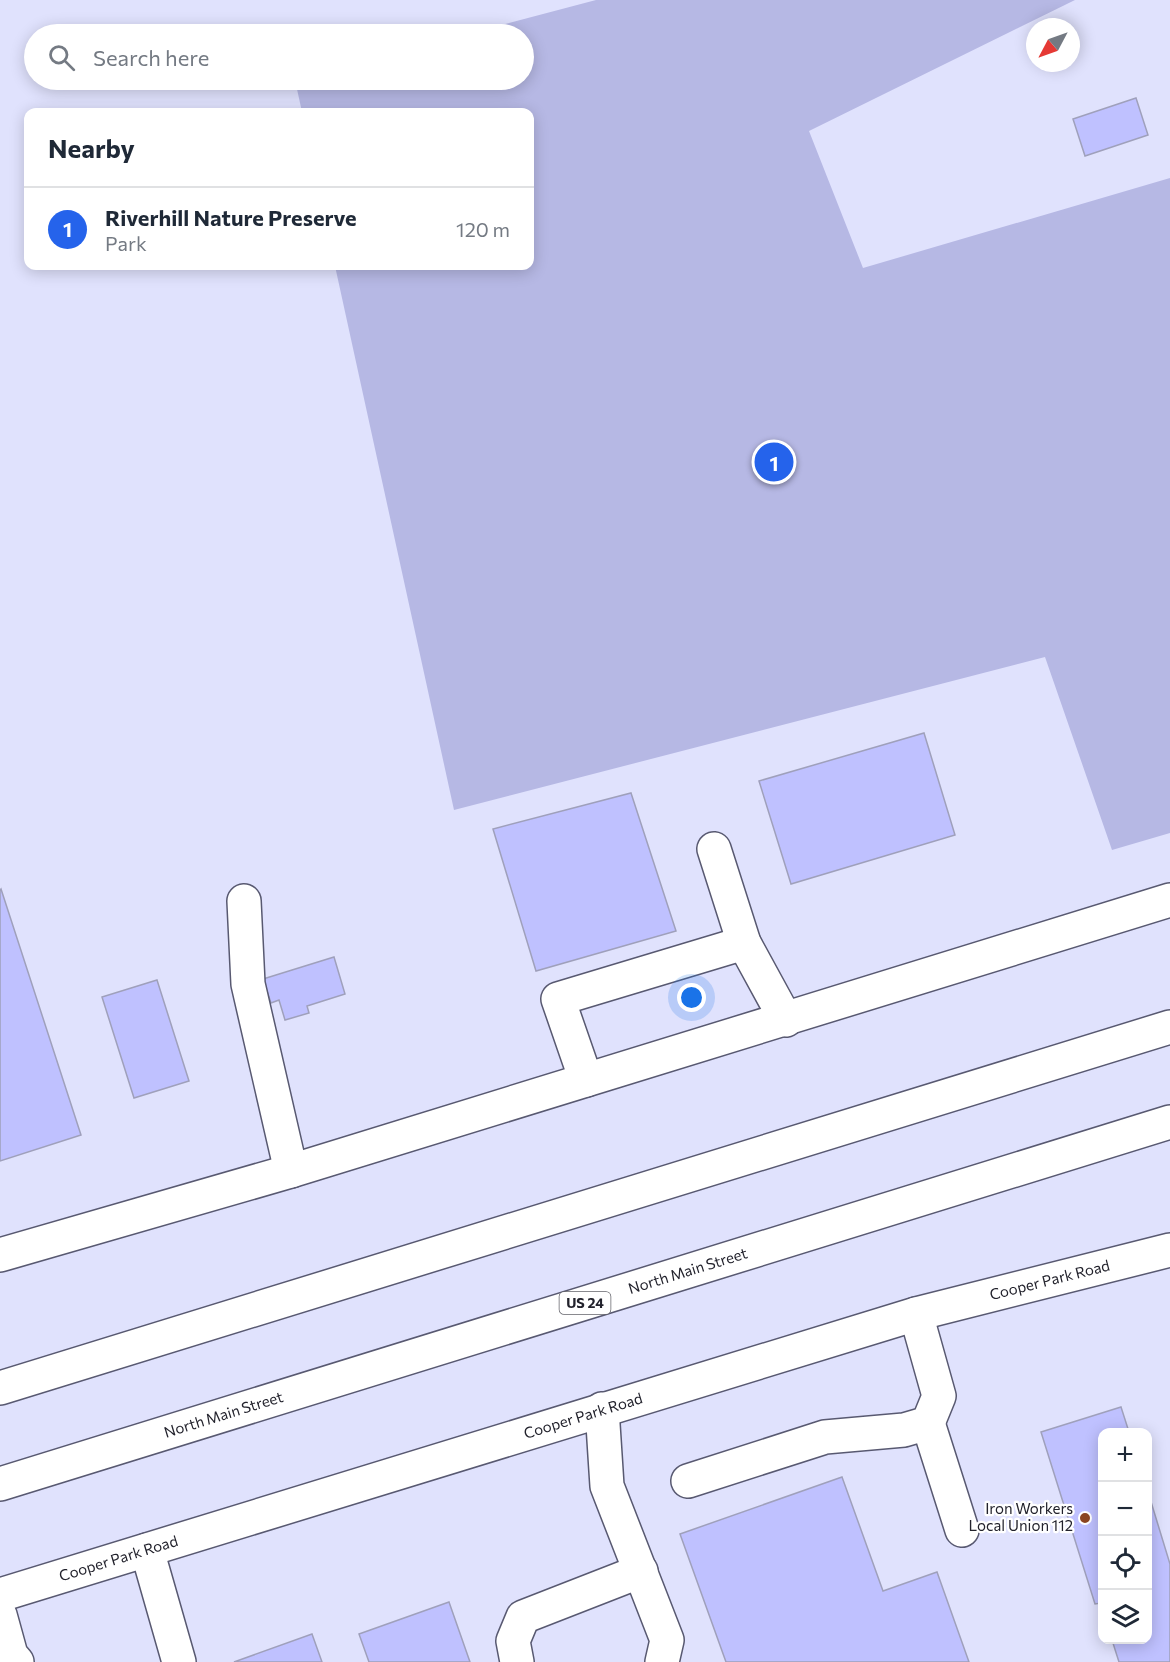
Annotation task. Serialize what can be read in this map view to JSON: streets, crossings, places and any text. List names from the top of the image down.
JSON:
{
  "streets": {
    "main road": ["North Main Street", "Cooper Park Road", "US 24"]
  },
  "places": ["Iron Workers Local Union 112"],
  "north": "bottom left",
  "page": {
    "search": "Search here",
    "heading": "Nearby",
    "list": [
      {
        "mark": "1",
        "name": "Riverhill Nature Preserve",
        "note": "Park",
        "value": "120 m"
      }
    ],
    "pins": "1",
    "map_buttons": ["+", "−"]
  }
}
